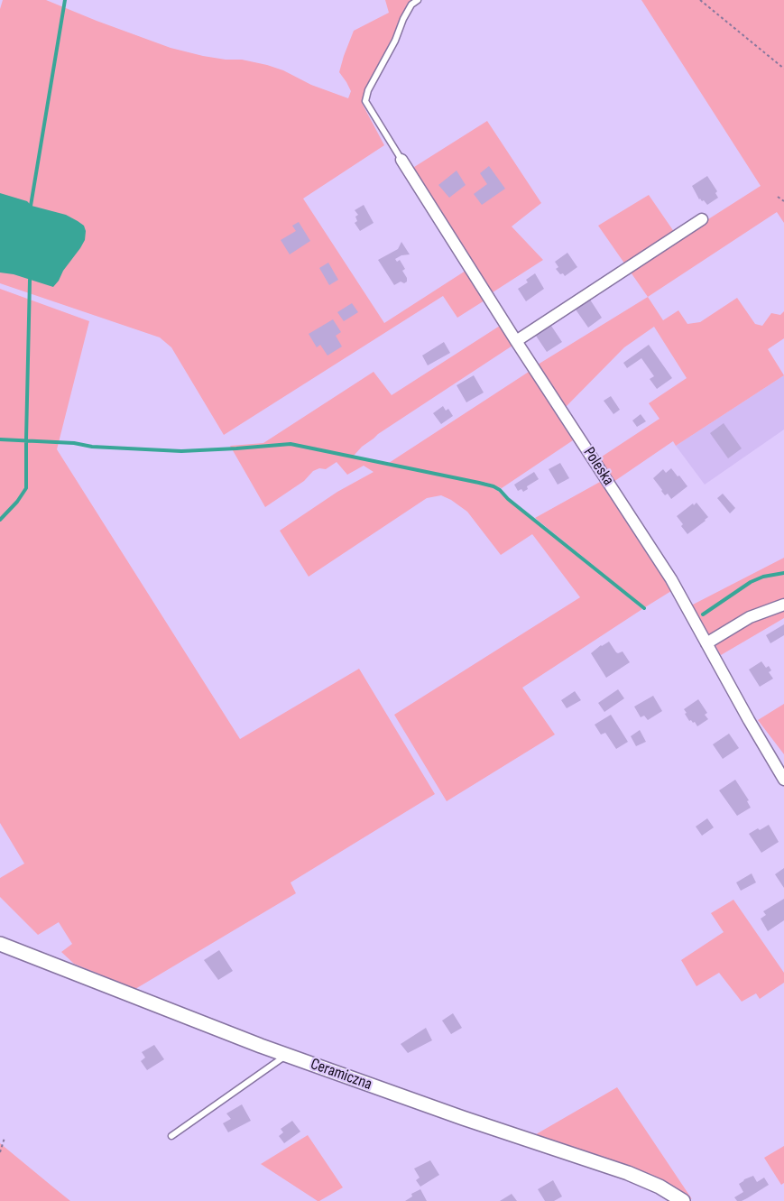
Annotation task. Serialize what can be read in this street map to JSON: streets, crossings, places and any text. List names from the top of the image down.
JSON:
{
  "streets": {
    "street": ["Poleska", "Ceramiczna"]
  }
}
